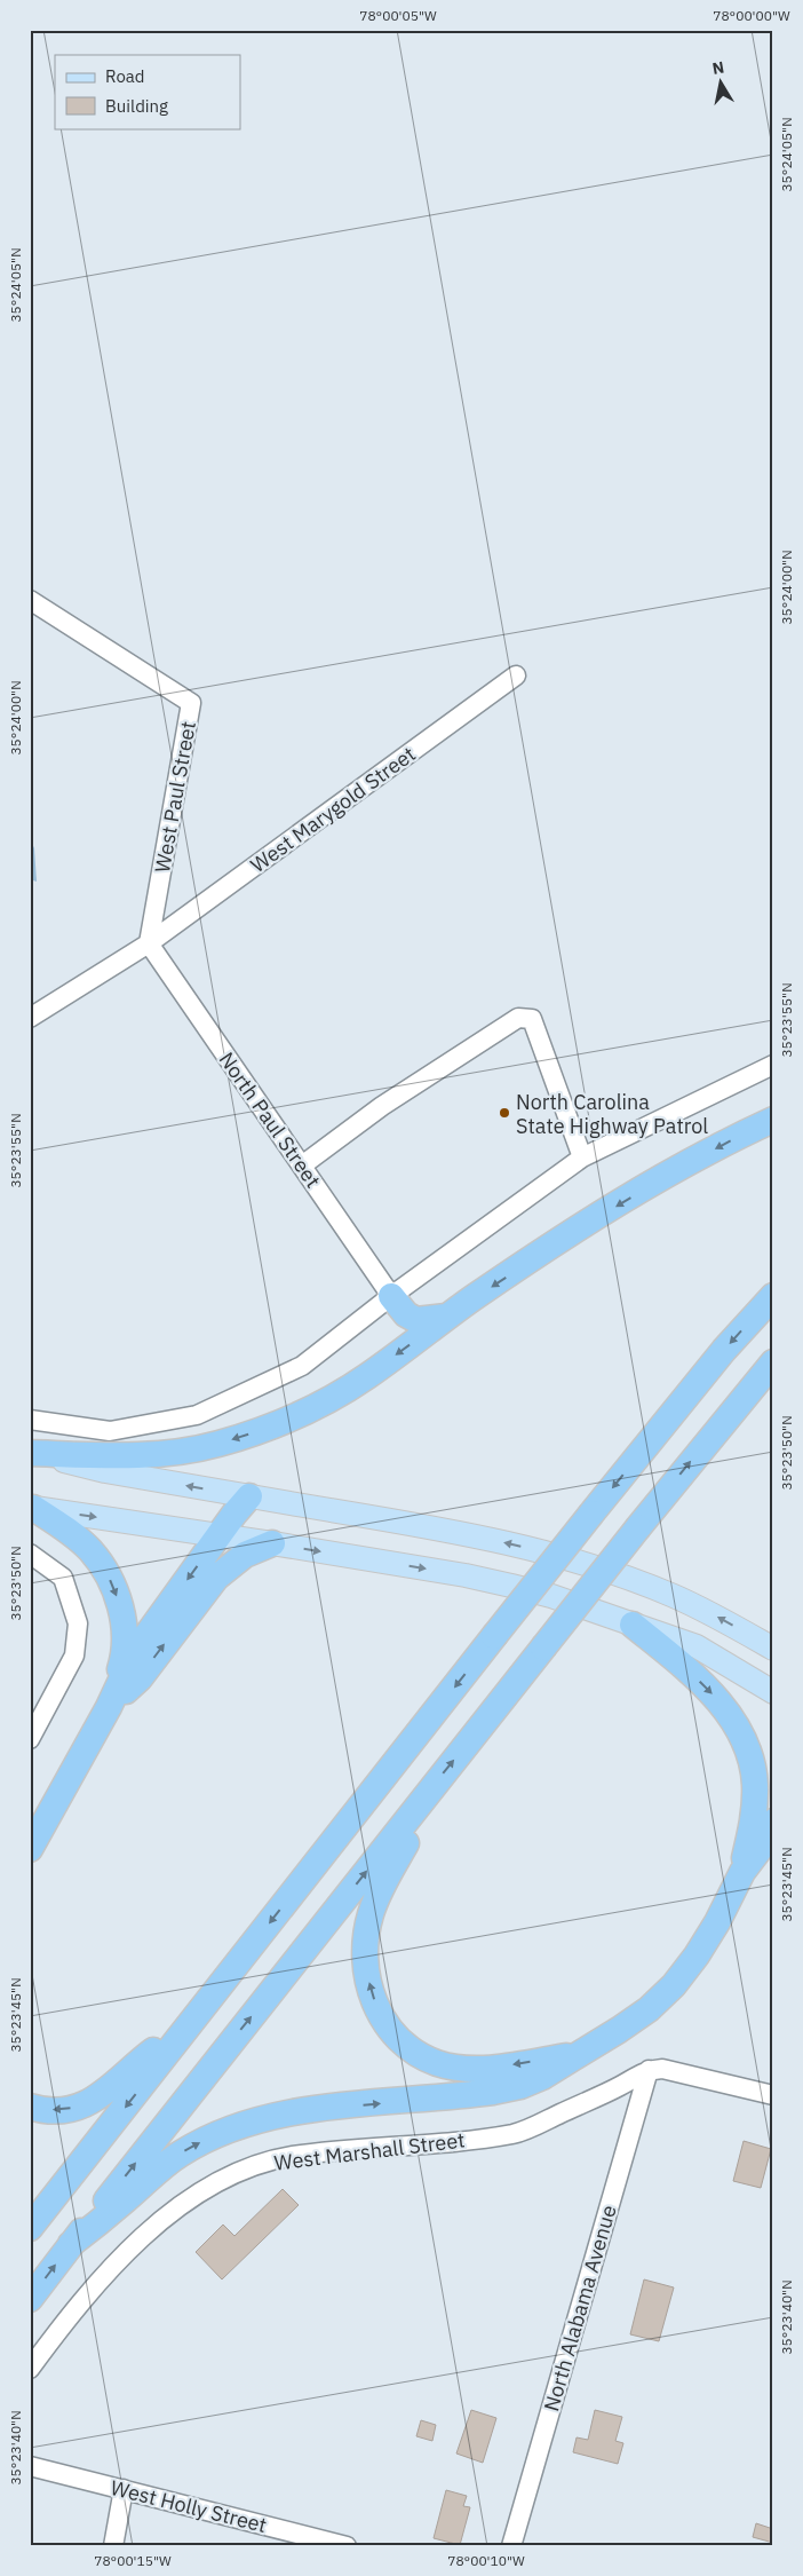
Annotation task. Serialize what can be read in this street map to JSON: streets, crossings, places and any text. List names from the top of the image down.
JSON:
{
  "streets": {
    "street": [
      "West Paul Street",
      "West Marygold Street",
      "North Paul Street",
      "West Marshall Street",
      "North Alabama Avenue",
      "West Holly Street"
    ]
  },
  "crossings": [
    ["West Paul Street", "West Marygold Street"],
    ["West Paul Street", "North Paul Street"],
    ["West Marygold Street", "North Paul Street"],
    ["West Marshall Street", "North Alabama Avenue"]
  ],
  "places": ["North Carolina State Highway Patrol"],
  "legend": ["Road", "Building"],
  "north": "top",
  "coordinates": [
    "78°00'05\"W",
    "78°00'00\"W",
    "35°24'05\"N",
    "35°24'00\"N",
    "35°23'55\"N",
    "35°23'50\"N",
    "35°23'45\"N",
    "35°23'40\"N",
    "78°00'15\"W",
    "78°00'10\"W"
  ]
}
